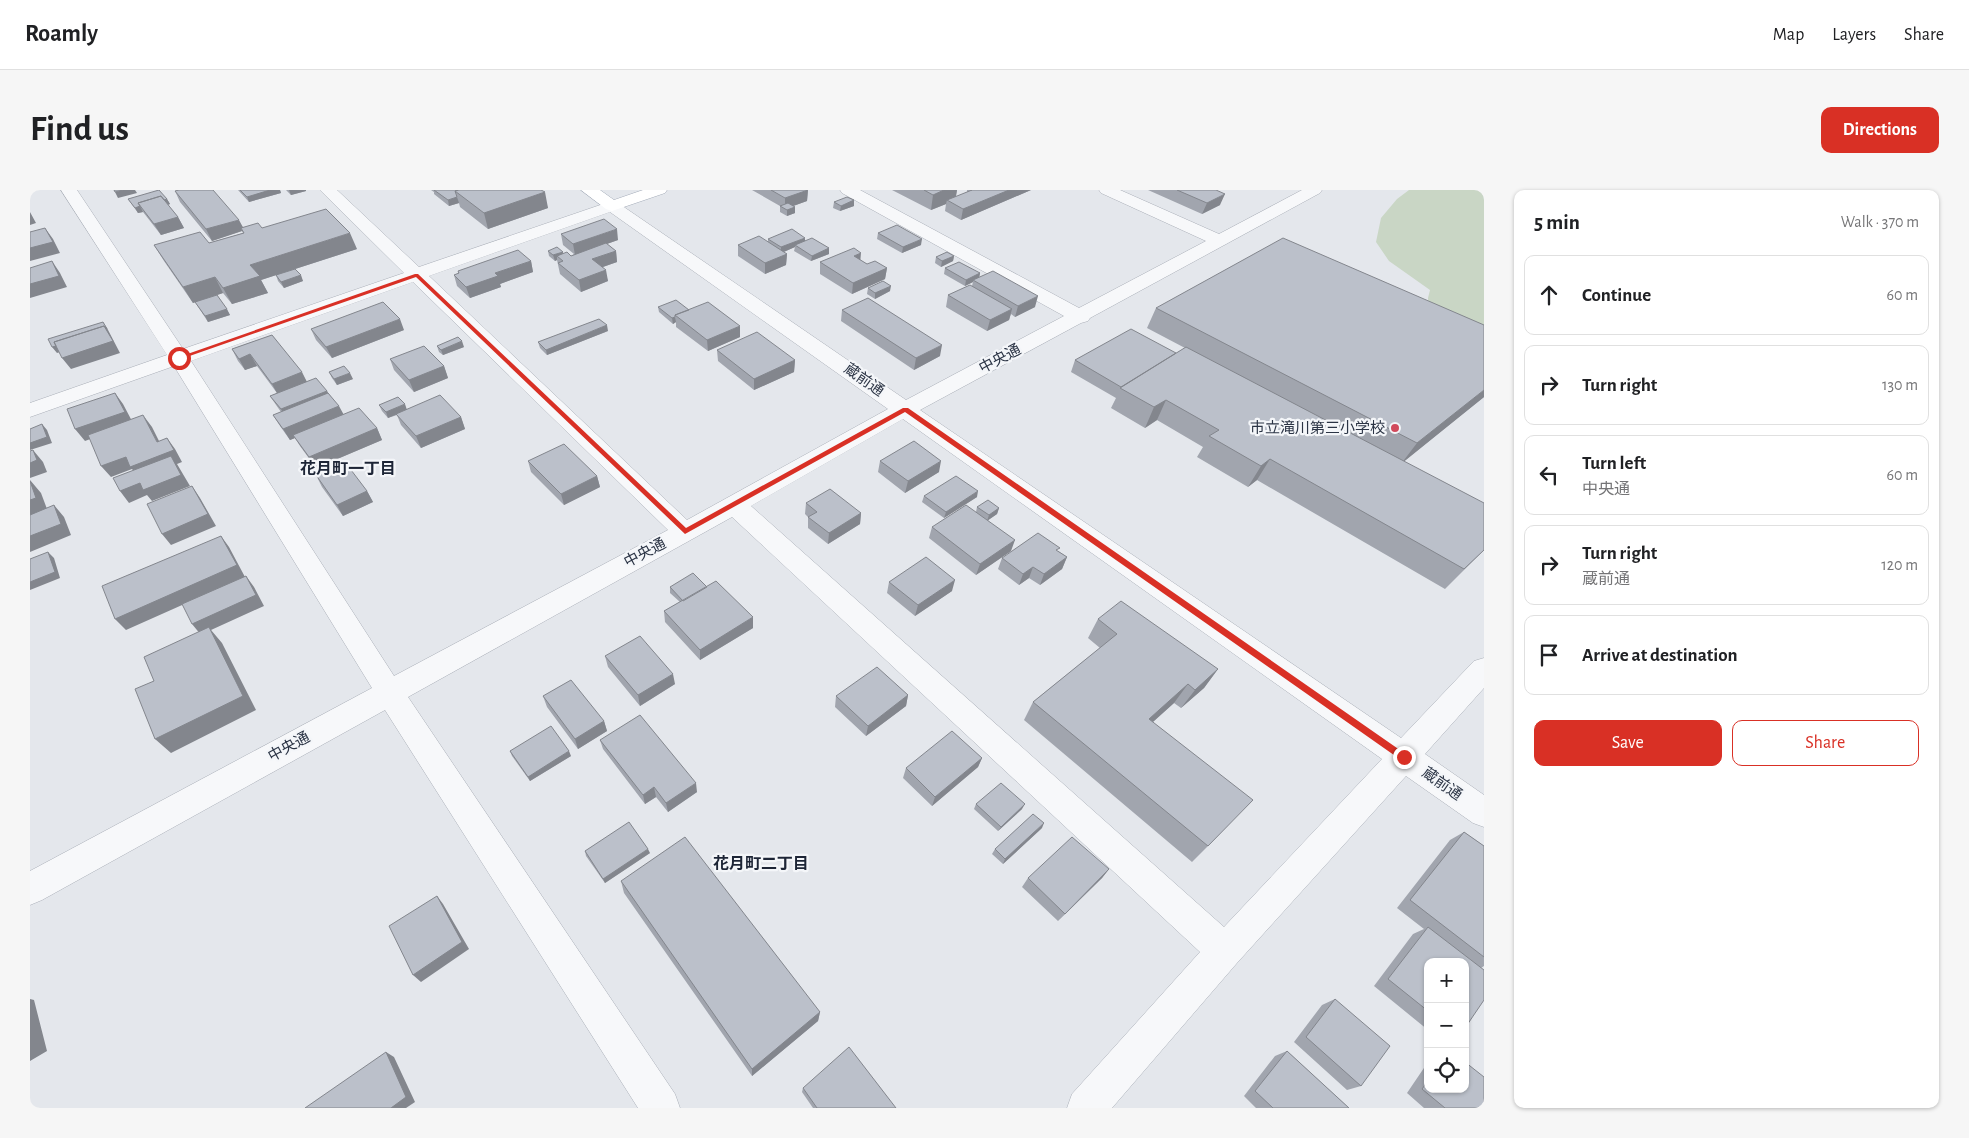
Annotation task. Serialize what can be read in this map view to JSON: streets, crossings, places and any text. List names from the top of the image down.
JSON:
{
  "streets": {
    "street": ["中央通", "蔵前通"]
  },
  "crossings": [
    ["中央通", "蔵前通"]
  ],
  "districts": ["花月町一丁目", "花月町二丁目"],
  "places": ["市立滝川第三小学校"],
  "page": {
    "header": "Roamly",
    "nav": ["Map", "Layers", "Share"],
    "buttons": [
      "Directions",
      ["Save", "Share"]
    ],
    "title": "Find us",
    "heading": ["5 min", "Walk · 370 m"],
    "list": [
      ["Continue", "60 m"],
      ["Turn right", "130 m"],
      ["Turn left", "中央通", "60 m"],
      ["Turn right", "蔵前通", "120 m"],
      "Arrive at destination"
    ],
    "map_buttons": ["+", "−"]
  }
}
